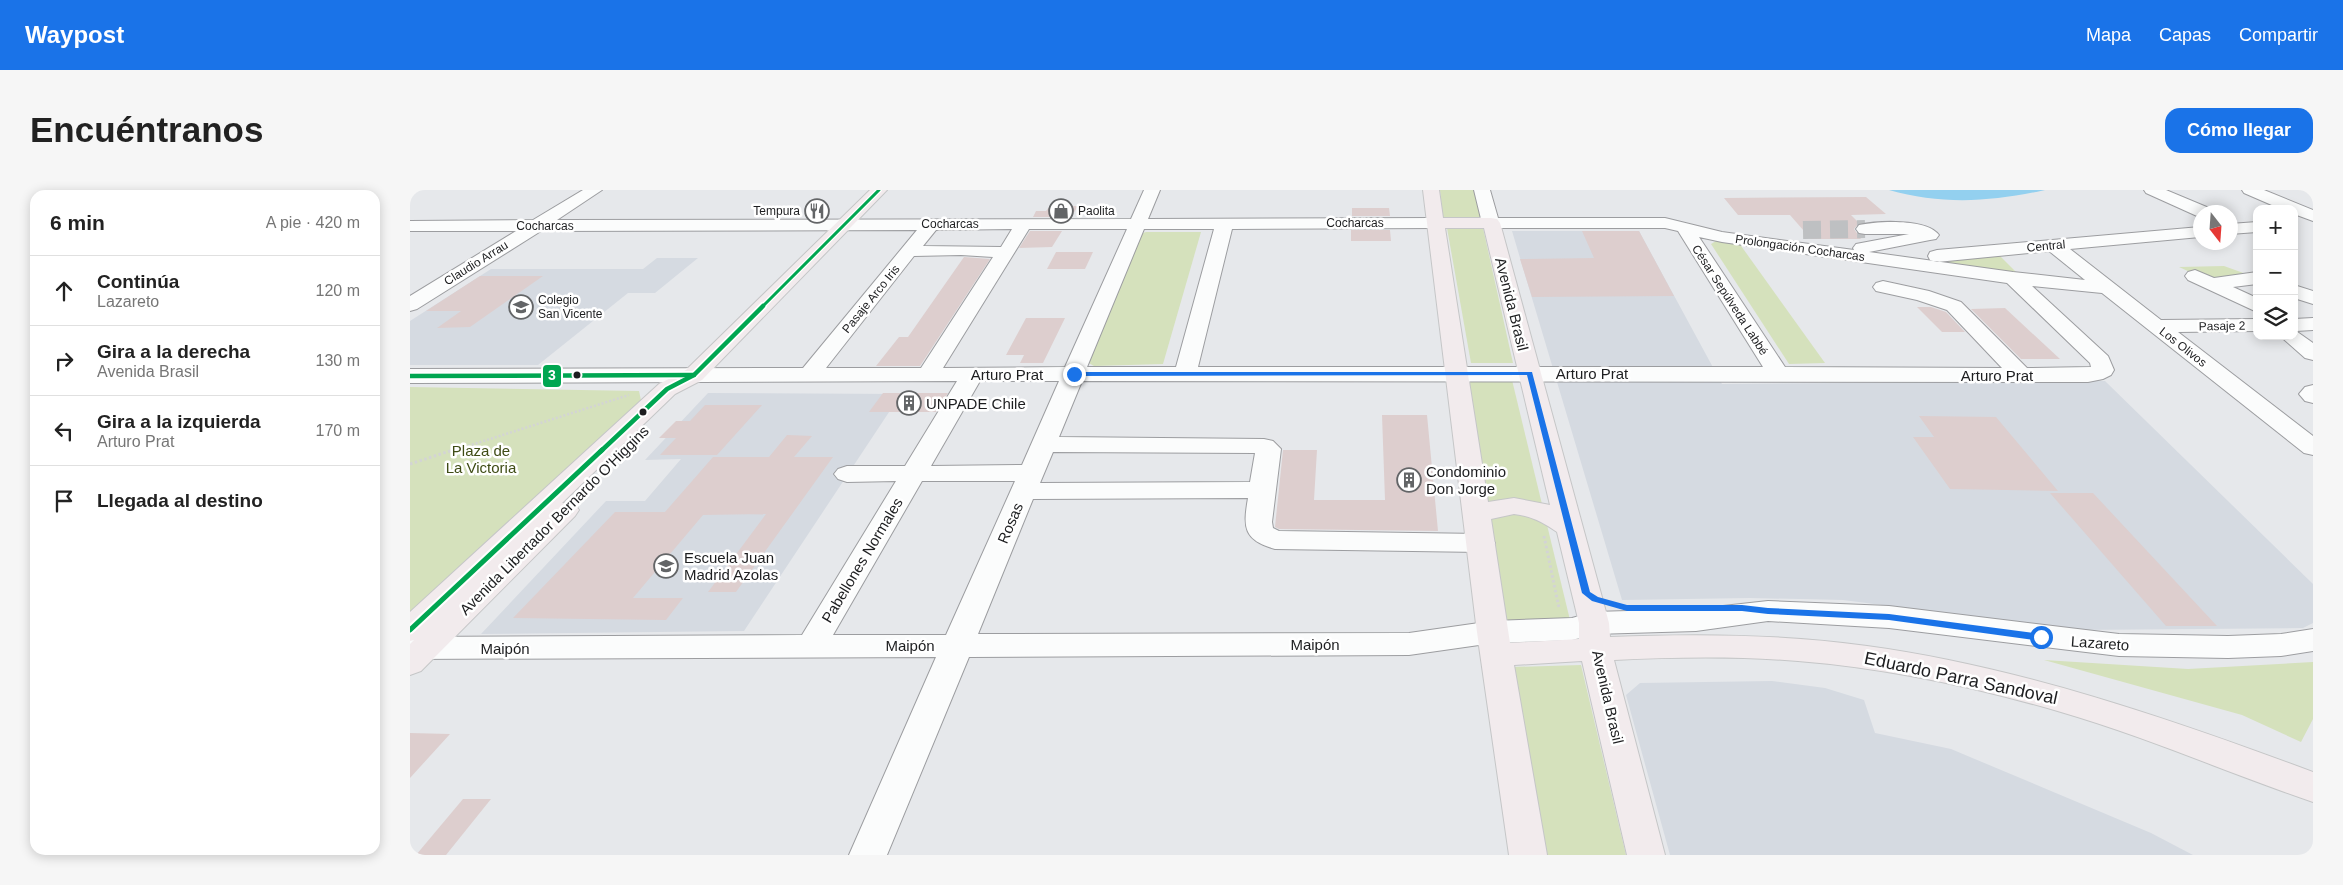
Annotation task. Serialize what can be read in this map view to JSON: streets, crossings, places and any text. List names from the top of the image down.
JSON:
{
  "streets": {
    "main road": [
      "Cocharcas",
      "Avenida Brasil",
      "Avenida Libertador Bernardo O'Higgins",
      "Maipón",
      "Eduardo Parra Sandoval"
    ],
    "street": [
      "Central",
      "Prolongación Cocharcas",
      "Claudio Arrau",
      "Pasaje Arco Iris",
      "César Sepúlveda Labbé",
      "Pasaje 2",
      "Los Olivos",
      "Arturo Prat",
      "Rosas",
      "Pabellones Normales",
      "Lazareto"
    ]
  },
  "crossings": [
    ["Cocharcas", "Prolongación Cocharcas"],
    ["Cocharcas", "Claudio Arrau"],
    ["Cocharcas", "Pasaje Arco Iris"],
    ["Cocharcas", "Avenida Brasil"],
    ["Cocharcas", "Avenida Libertador Bernardo O'Higgins"],
    ["Cocharcas", "Rosas"],
    ["Central", "Prolongación Cocharcas"],
    ["Central", "Los Olivos"],
    ["Prolongación Cocharcas", "César Sepúlveda Labbé"],
    ["Prolongación Cocharcas", "Avenida Brasil"],
    ["Prolongación Cocharcas", "Los Olivos"],
    ["Prolongación Cocharcas", "Arturo Prat"],
    ["Pasaje Arco Iris", "Arturo Prat"],
    ["César Sepúlveda Labbé", "Arturo Prat"],
    ["Avenida Brasil", "Arturo Prat"],
    ["Avenida Brasil", "Lazareto"],
    ["Avenida Brasil", "Maipón"],
    ["Avenida Brasil", "Eduardo Parra Sandoval"],
    ["Pasaje 2", "Los Olivos"],
    ["Arturo Prat", "Avenida Libertador Bernardo O'Higgins"],
    ["Arturo Prat", "Rosas"],
    ["Arturo Prat", "Pabellones Normales"],
    ["Avenida Libertador Bernardo O'Higgins", "Maipón"],
    ["Rosas", "Pabellones Normales"],
    ["Rosas", "Maipón"],
    ["Pabellones Normales", "Maipón"],
    ["Lazareto", "Maipón"],
    ["Lazareto", "Eduardo Parra Sandoval"],
    ["Maipón", "Eduardo Parra Sandoval"]
  ],
  "parks": ["Plaza de La Victoria"],
  "places": {
    "restaurant": ["Tempura"],
    "shop": ["Paolita"],
    "school or university": ["Colegio San Vicente", "Escuela Juan Madrid Azolas"],
    "building": ["UNPADE Chile", "Condominio Don Jorge"]
  },
  "lines": ["transit line 3"],
  "north": "bottom",
  "page": {
    "header": "Waypost",
    "nav": ["Mapa", "Capas", "Compartir"],
    "buttons": "Cómo llegar",
    "title": "Encuéntranos",
    "heading": ["6 min", "A pie · 420 m"],
    "map_buttons": ["+", "−"],
    "list": [
      ["Continúa", "Lazareto", "120 m"],
      ["Gira a la derecha", "Avenida Brasil", "130 m"],
      ["Gira a la izquierda", "Arturo Prat", "170 m"],
      "Llegada al destino"
    ]
  }
}
